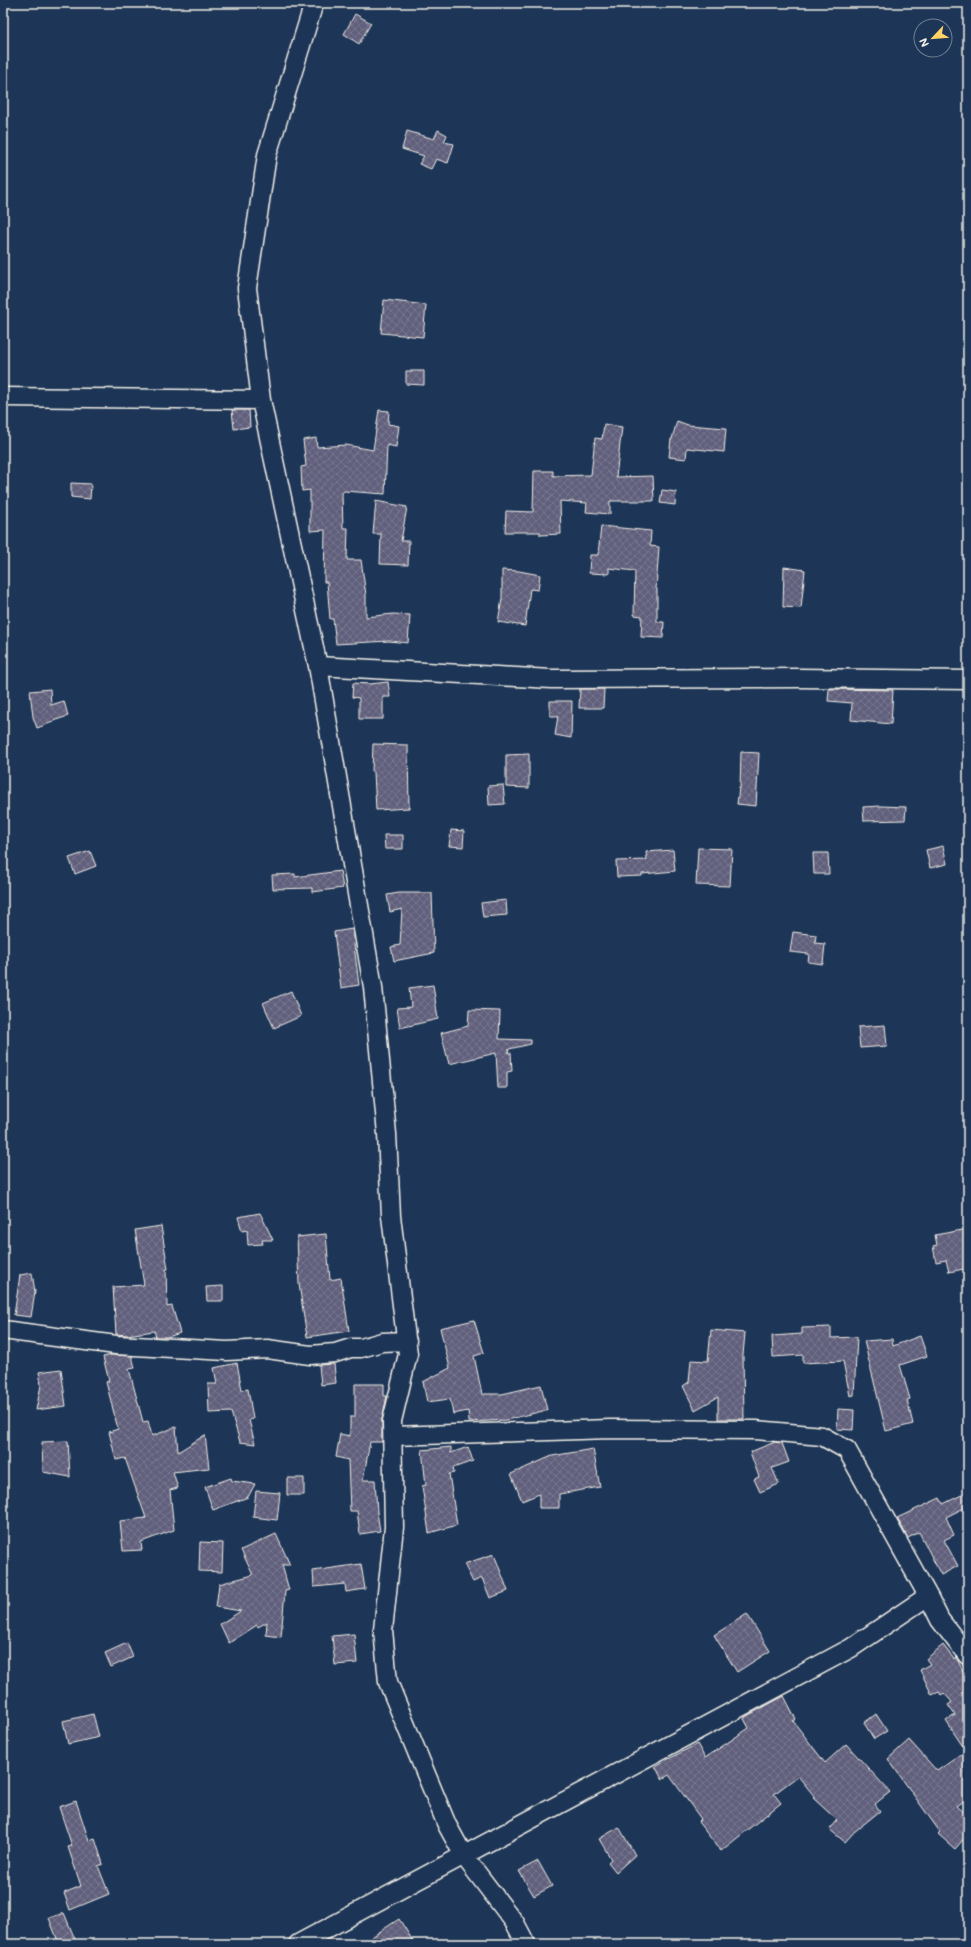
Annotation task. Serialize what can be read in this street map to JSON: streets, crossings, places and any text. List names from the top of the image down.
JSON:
{
  "north": "bottom left"
}
